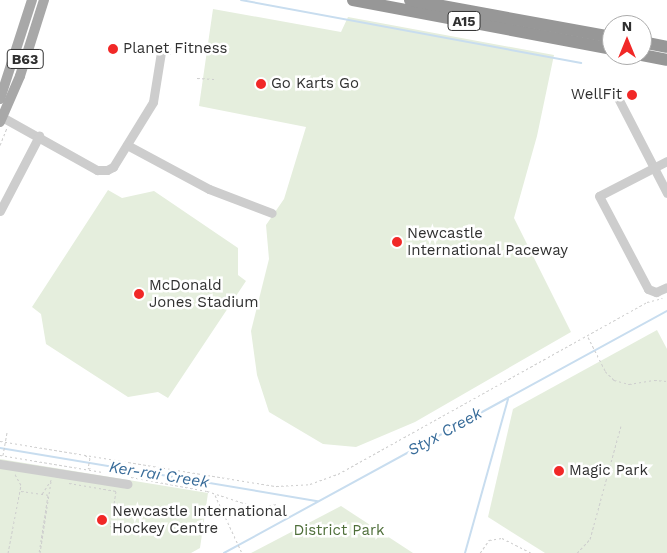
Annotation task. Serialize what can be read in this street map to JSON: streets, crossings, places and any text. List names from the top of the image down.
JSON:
{
  "streets": {
    "highway": ["A15"],
    "main road": ["B63"]
  },
  "water": ["Styx Creek", "Ker-rai Creek"],
  "parks": ["District Park"],
  "places": [
    "Planet Fitness",
    "Go Karts Go",
    "WellFit",
    "Newcastle International Paceway",
    "McDonald Jones Stadium",
    "Magic Park",
    "Newcastle International Hockey Centre"
  ],
  "north": "top"
}
